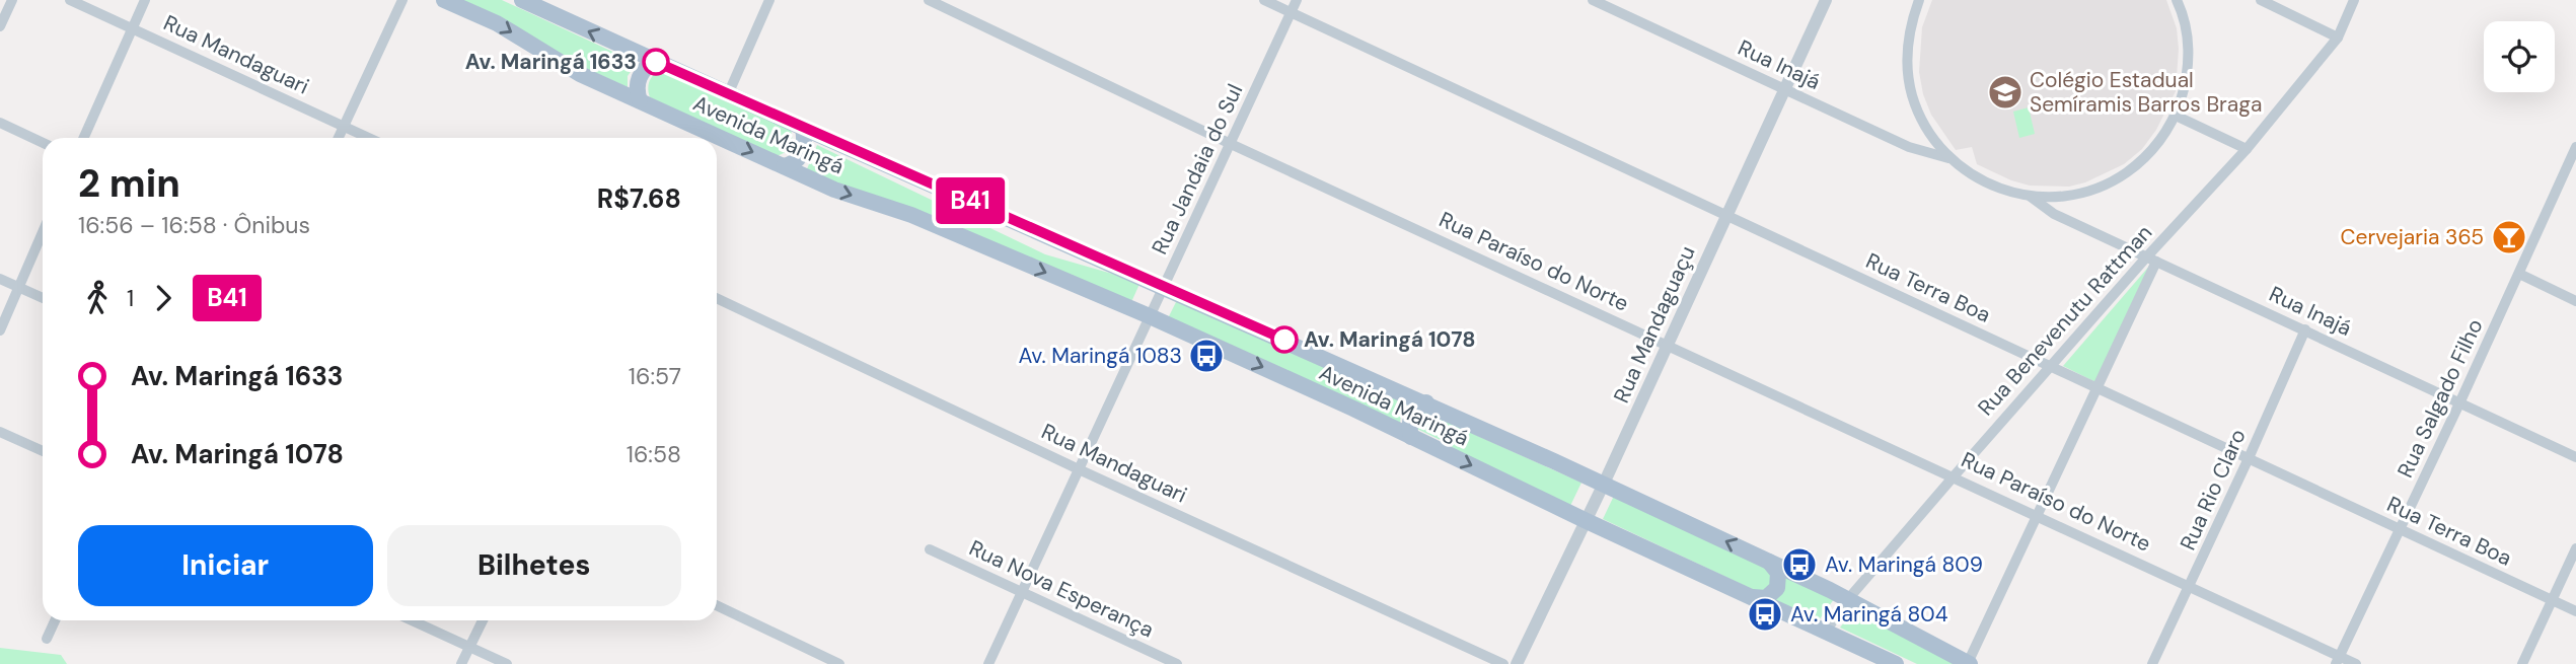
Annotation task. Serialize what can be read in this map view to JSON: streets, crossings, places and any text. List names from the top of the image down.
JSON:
{
  "streets": {
    "main road": ["Avenida Maringá"],
    "street": [
      "Rua Mandaguari",
      "Rua Inajá",
      "Rua Jandaia do Sul",
      "Rua Paraíso do Norte",
      "Rua Terra Boa",
      "Rua Benevenutu Rattman",
      "Rua Mandaguaçu",
      "Rua Salgado Filho",
      "Rua Rio Claro",
      "Rua Nova Esperança"
    ]
  },
  "crossings": [
    ["Rua Mandaguari", "Rua Jandaia do Sul"],
    ["Rua Inajá", "Rua Benevenutu Rattman"],
    ["Rua Inajá", "Rua Mandaguaçu"],
    ["Rua Inajá", "Rua Salgado Filho"],
    ["Rua Inajá", "Rua Rio Claro"],
    ["Avenida Maringá", "Rua Jandaia do Sul"],
    ["Avenida Maringá", "Rua Benevenutu Rattman"],
    ["Avenida Maringá", "Rua Mandaguaçu"],
    ["Rua Jandaia do Sul", "Rua Paraíso do Norte"],
    ["Rua Jandaia do Sul", "Rua Terra Boa"],
    ["Rua Jandaia do Sul", "Rua Nova Esperança"],
    ["Rua Paraíso do Norte", "Rua Benevenutu Rattman"],
    ["Rua Paraíso do Norte", "Rua Mandaguaçu"],
    ["Rua Paraíso do Norte", "Rua Salgado Filho"],
    ["Rua Paraíso do Norte", "Rua Rio Claro"],
    ["Rua Terra Boa", "Rua Benevenutu Rattman"],
    ["Rua Terra Boa", "Rua Mandaguaçu"],
    ["Rua Terra Boa", "Rua Salgado Filho"],
    ["Rua Terra Boa", "Rua Rio Claro"]
  ],
  "places": {
    "other": ["Av. Maringá 1633", "Av. Maringá 1078"],
    "school or university": ["Colégio Estadual Semíramis Barros Braga"],
    "bar": ["Cervejaria 365"],
    "bus stop": ["Av. Maringá 1083", "Av. Maringá 809", "Av. Maringá 804"]
  },
  "lines": ["bus line B41"],
  "page": {
    "on_map": "B41",
    "heading": ["2 min", "16:56 – 16:58 · Ônibus", "R$7.68"],
    "legs": ["1", "B41"],
    "list": [
      {
        "name": "Av. Maringá 1633",
        "value": "16:57"
      },
      {
        "name": "Av. Maringá 1078",
        "value": "16:58"
      }
    ],
    "buttons": ["Iniciar", "Bilhetes"]
  }
}
